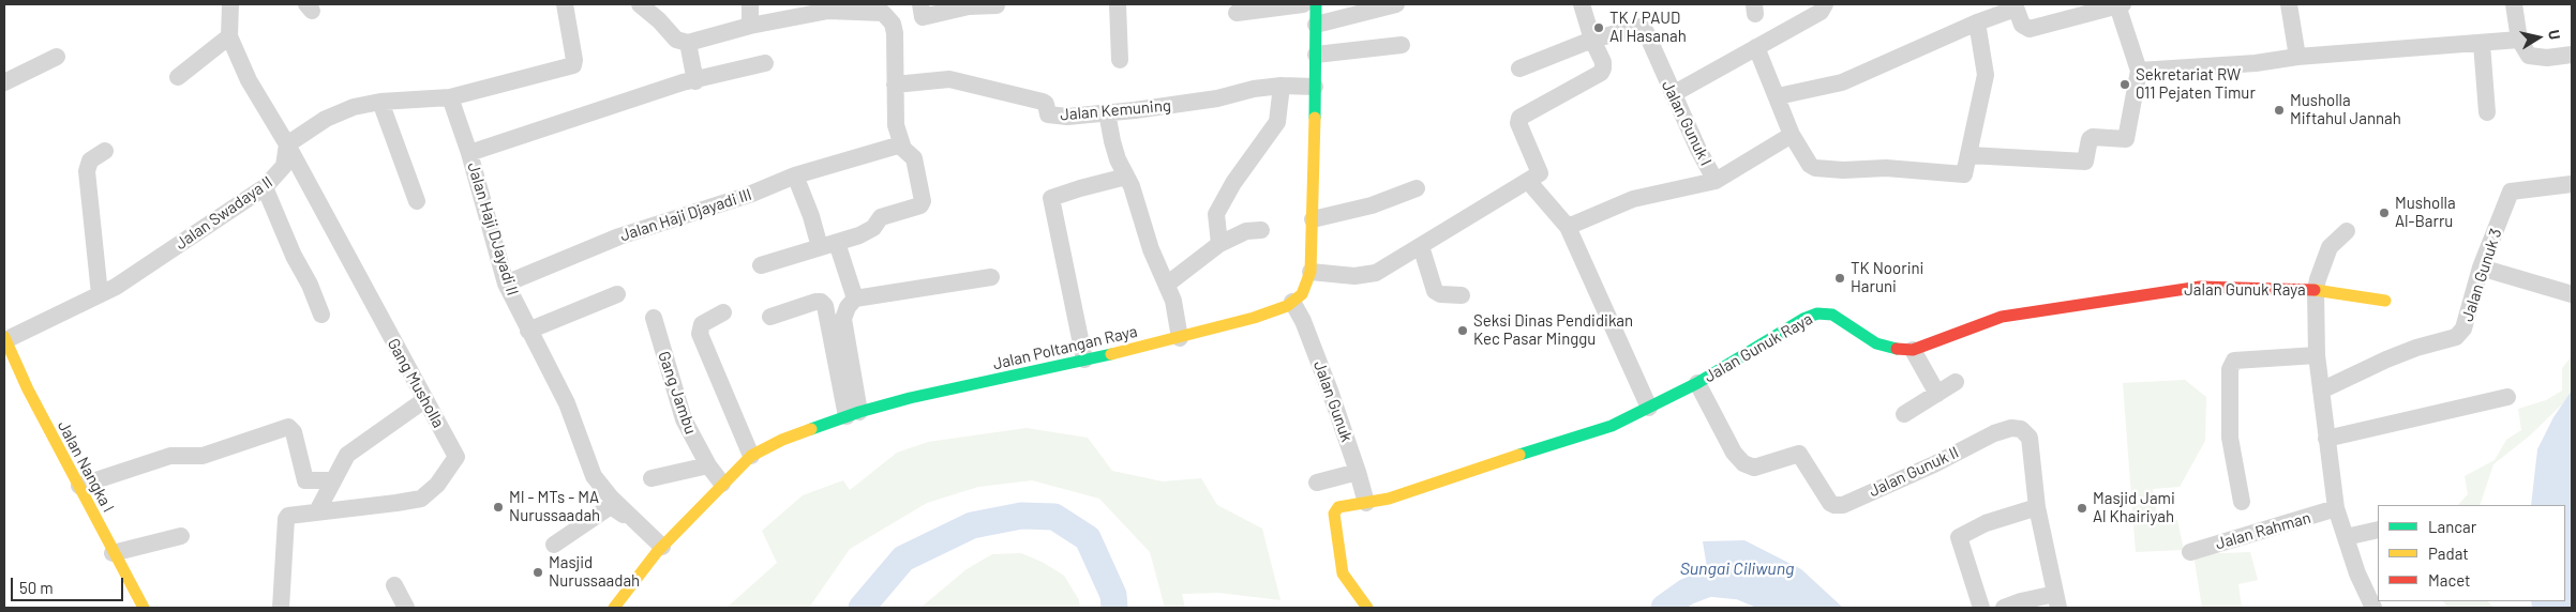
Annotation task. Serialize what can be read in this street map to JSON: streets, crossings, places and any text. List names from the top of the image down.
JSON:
{
  "streets": {
    "street": [
      "Jalan Kemuning",
      "Jalan Gunuk I",
      "Jalan Swadaya II",
      "Jalan Haji Djayadi III",
      "Jalan Haji DJayadi II",
      "Jalan Gunuk 3",
      "Jalan Gunuk Raya",
      "Jalan Poltangan Raya",
      "Gang Musholla",
      "Gang Jambu",
      "Jalan Gunuk",
      "Jalan Nangka I",
      "Jalan Gunuk II",
      "Jalan Rahman"
    ]
  },
  "crossings": [
    ["Jalan Kemuning", "Jalan Poltangan Raya"],
    ["Jalan Swadaya II", "Gang Musholla"],
    ["Jalan Swadaya II", "Jalan Nangka I"],
    ["Jalan Haji Djayadi III", "Jalan Haji DJayadi II"],
    ["Jalan Haji DJayadi II", "Jalan Poltangan Raya"],
    ["Jalan Gunuk 3", "Jalan Gunuk Raya"],
    ["Jalan Gunuk Raya", "Jalan Gunuk"],
    ["Jalan Gunuk Raya", "Jalan Gunuk II"],
    ["Jalan Gunuk Raya", "Jalan Rahman"],
    ["Jalan Poltangan Raya", "Gang Jambu"],
    ["Jalan Poltangan Raya", "Jalan Gunuk"]
  ],
  "water": ["Sungai Ciliwung"],
  "places": [
    "TK / PAUD Al Hasanah",
    "Sekretariat RW 011 Pejaten Timur",
    "Musholla Miftahul Jannah",
    "Musholla Al-Barru",
    "TK Noorini Haruni",
    "Seksi Dinas Pendidikan Kec Pasar Minggu",
    "MI - MTs - MA Nurussaadah",
    "Masjid Jami Al Khairiyah",
    "Masjid Nurussaadah"
  ],
  "legend": ["Lancar", "Padat", "Macet"],
  "scale_bar": "50 m",
  "north": "right"
}
